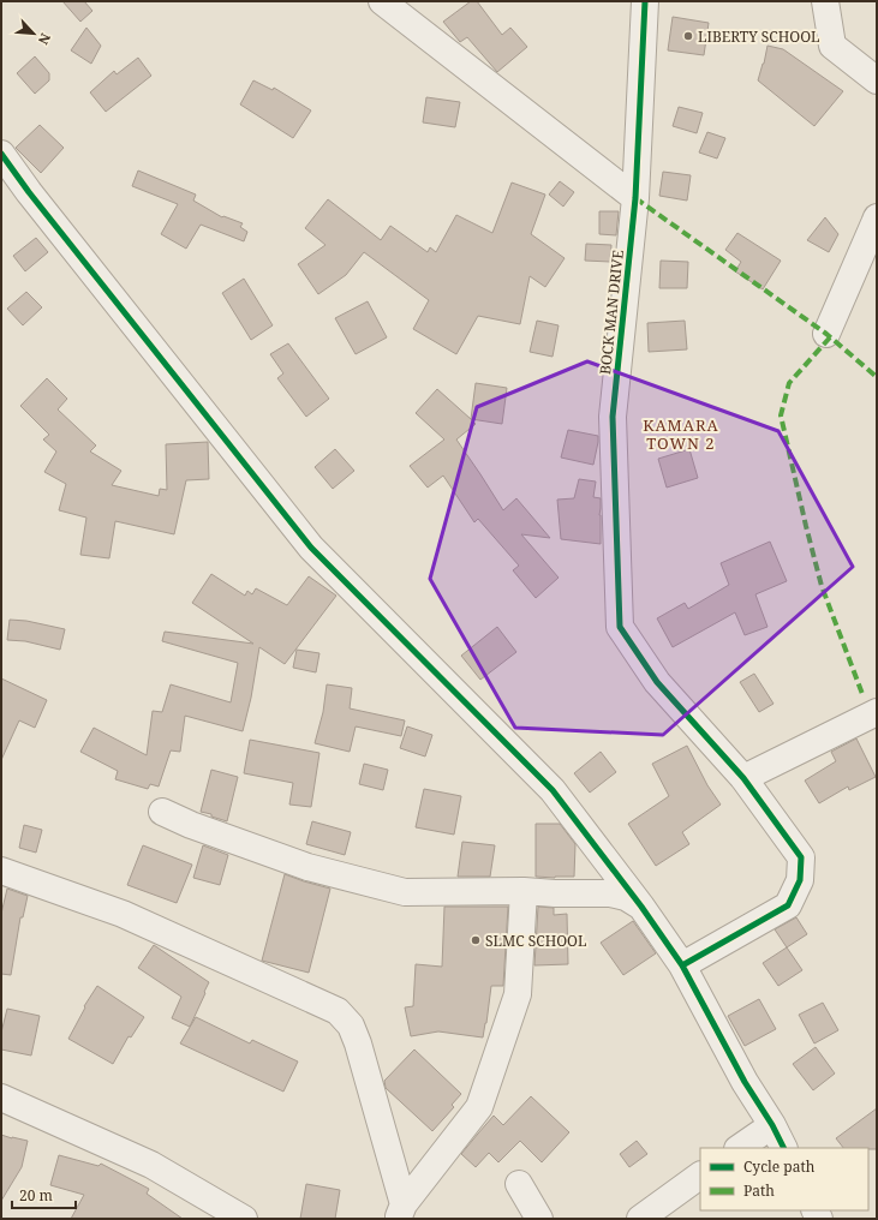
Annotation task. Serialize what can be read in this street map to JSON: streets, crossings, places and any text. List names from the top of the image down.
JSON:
{
  "streets": {
    "street": ["BOCK MAN DRIVE"]
  },
  "districts": ["KAMARA TOWN 2"],
  "places": ["LIBERTY SCHOOL", "SLMC SCHOOL"],
  "legend": ["Cycle path", "Path"],
  "scale_bar": "20 m",
  "north": "bottom right"
}
